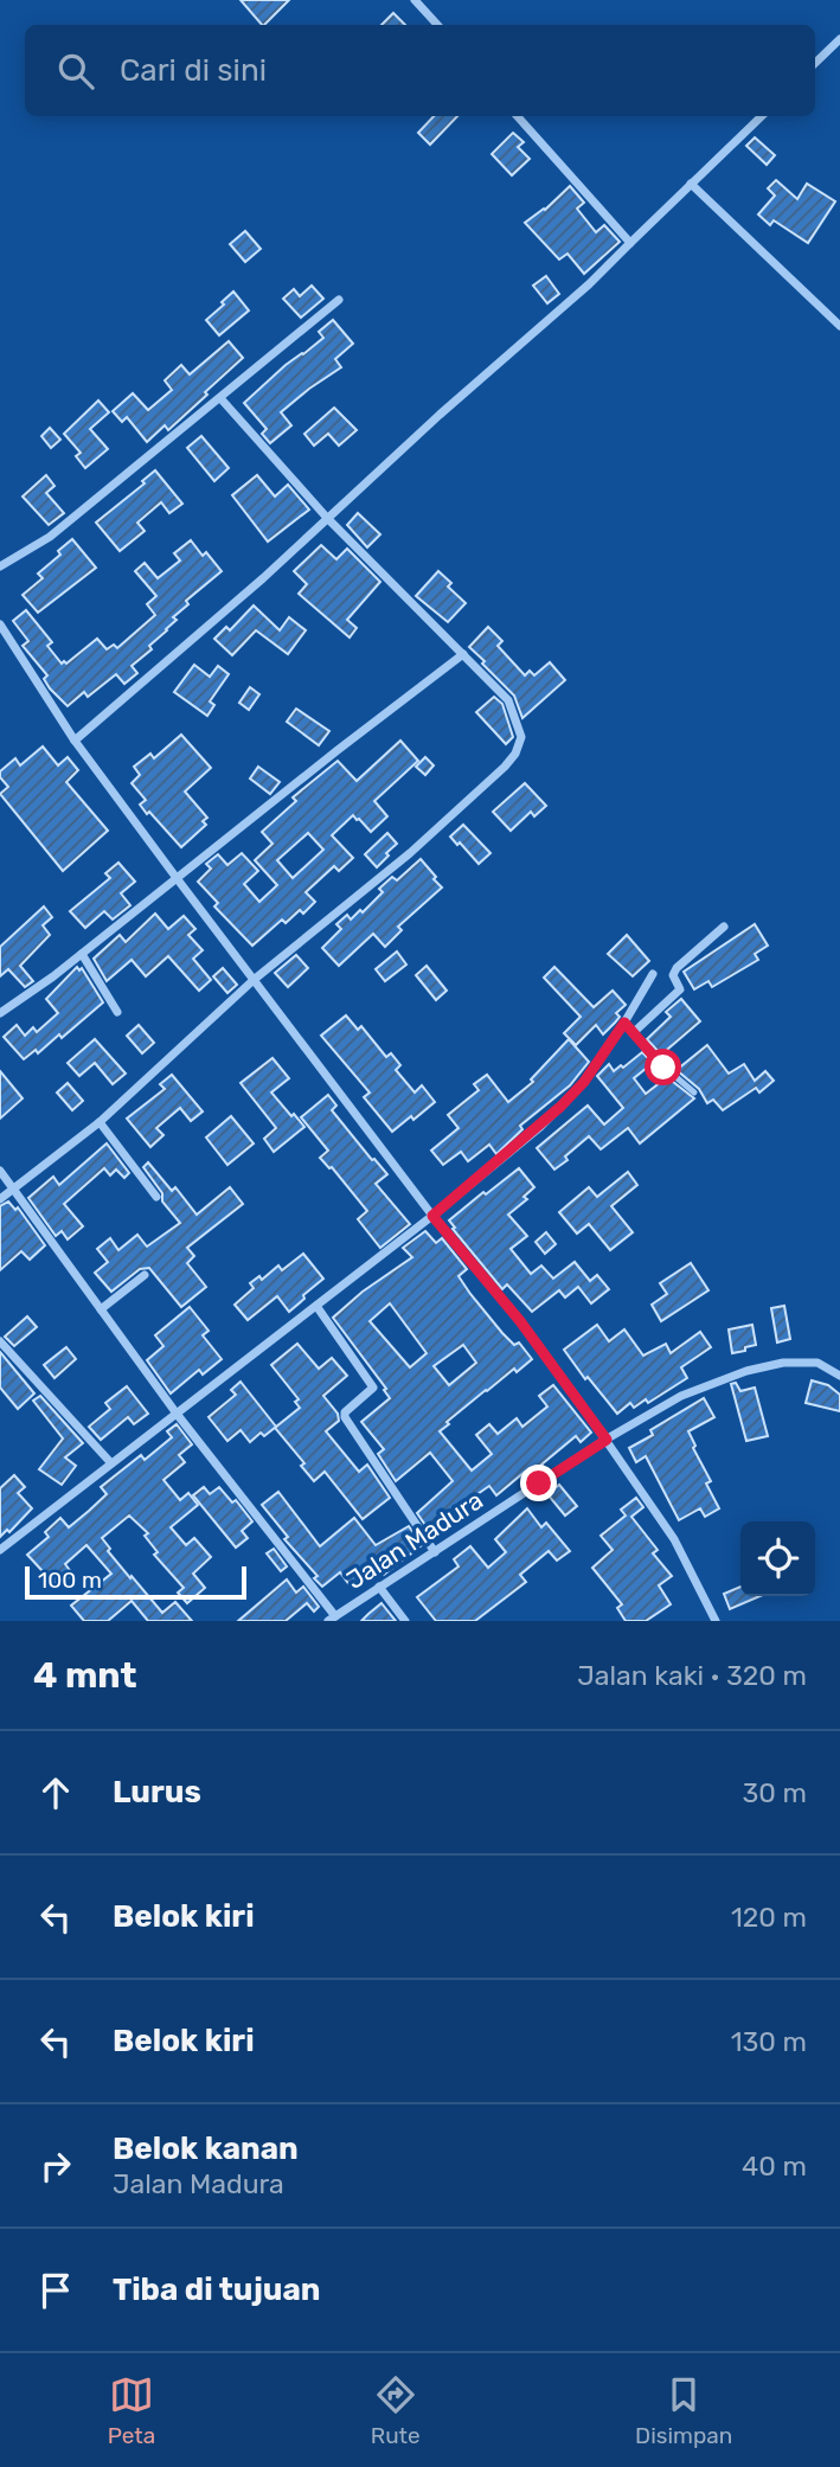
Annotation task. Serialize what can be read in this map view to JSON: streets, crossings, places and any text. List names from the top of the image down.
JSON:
{
  "streets": {
    "street": ["Jalan Madura"]
  },
  "scale_bar": "100 m",
  "page": {
    "search": "Cari di sini",
    "scale": "100 m",
    "heading": ["4 mnt", "Jalan kaki · 320 m"],
    "list": [
      ["Lurus", "30 m"],
      ["Belok kiri", "120 m"],
      ["Belok kiri", "130 m"],
      ["Belok kanan", "Jalan Madura", "40 m"],
      "Tiba di tujuan"
    ],
    "nav": ["Peta", "Rute", "Disimpan"]
  }
}
